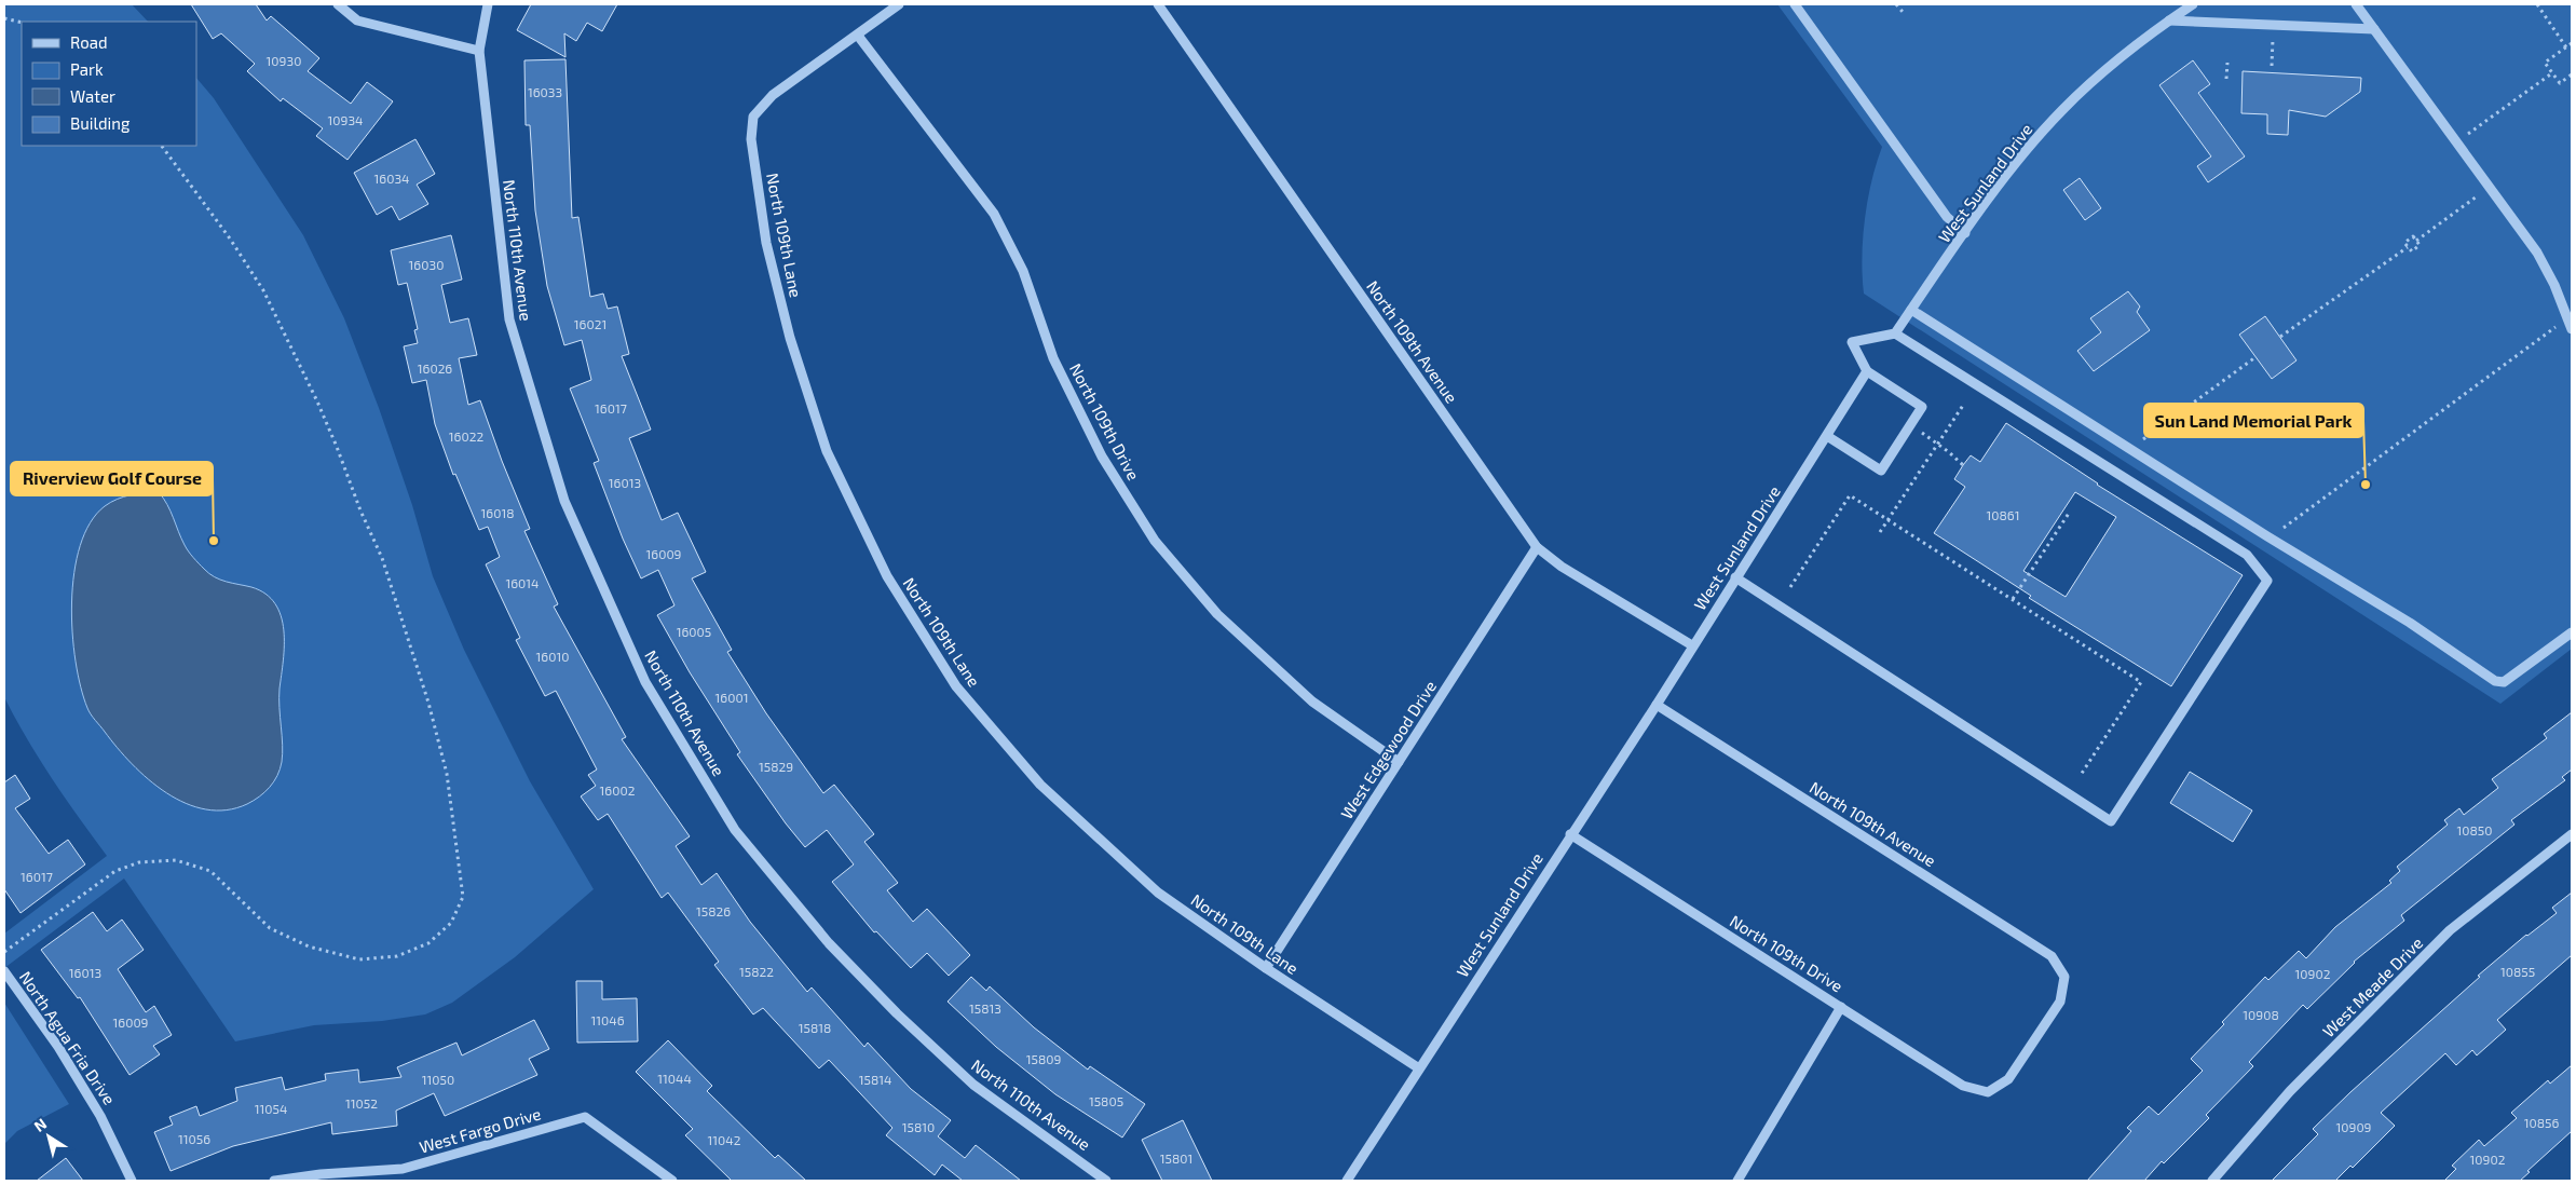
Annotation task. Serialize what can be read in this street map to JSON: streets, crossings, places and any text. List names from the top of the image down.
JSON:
{
  "streets": {
    "street": [
      "West Sunland Drive",
      "North 109th Lane",
      "North 110th Avenue",
      "North 109th Avenue",
      "North 109th Drive",
      "West Edgewood Drive",
      "West Meade Drive",
      "North Agua Fria Drive",
      "West Fargo Drive"
    ]
  },
  "crossings": [
    ["West Sunland Drive", "North 109th Lane"],
    ["West Sunland Drive", "North 109th Avenue"],
    ["West Sunland Drive", "North 109th Drive"],
    ["North 109th Lane", "North 109th Drive"],
    ["North 109th Lane", "West Edgewood Drive"],
    ["North 109th Avenue", "North 109th Drive"],
    ["North 109th Avenue", "West Edgewood Drive"],
    ["North 109th Drive", "West Edgewood Drive"]
  ],
  "places": ["Sun Land Memorial Park", "Riverview Golf Course"],
  "house_numbers": [
    "10930",
    "16033",
    "10934",
    "16034",
    "16030",
    "16021",
    "16026",
    "16017",
    "16022",
    "16013",
    "16018",
    "10861",
    "16009",
    "16014",
    "16005",
    "16010",
    "16001",
    "15829",
    "16002",
    "10850",
    "16017",
    "15826",
    "15822",
    "10855",
    "16013",
    "10902",
    "15813",
    "10908",
    "11046",
    "16009",
    "15818",
    "15809",
    "11044",
    "11050",
    "15814",
    "15805",
    "11052",
    "11054",
    "10856",
    "15810",
    "10909",
    "11056",
    "11042",
    "15801",
    "10902"
  ],
  "legend": [
    "Road",
    "Park",
    "Water",
    "Building"
  ],
  "north": "top left"
}
